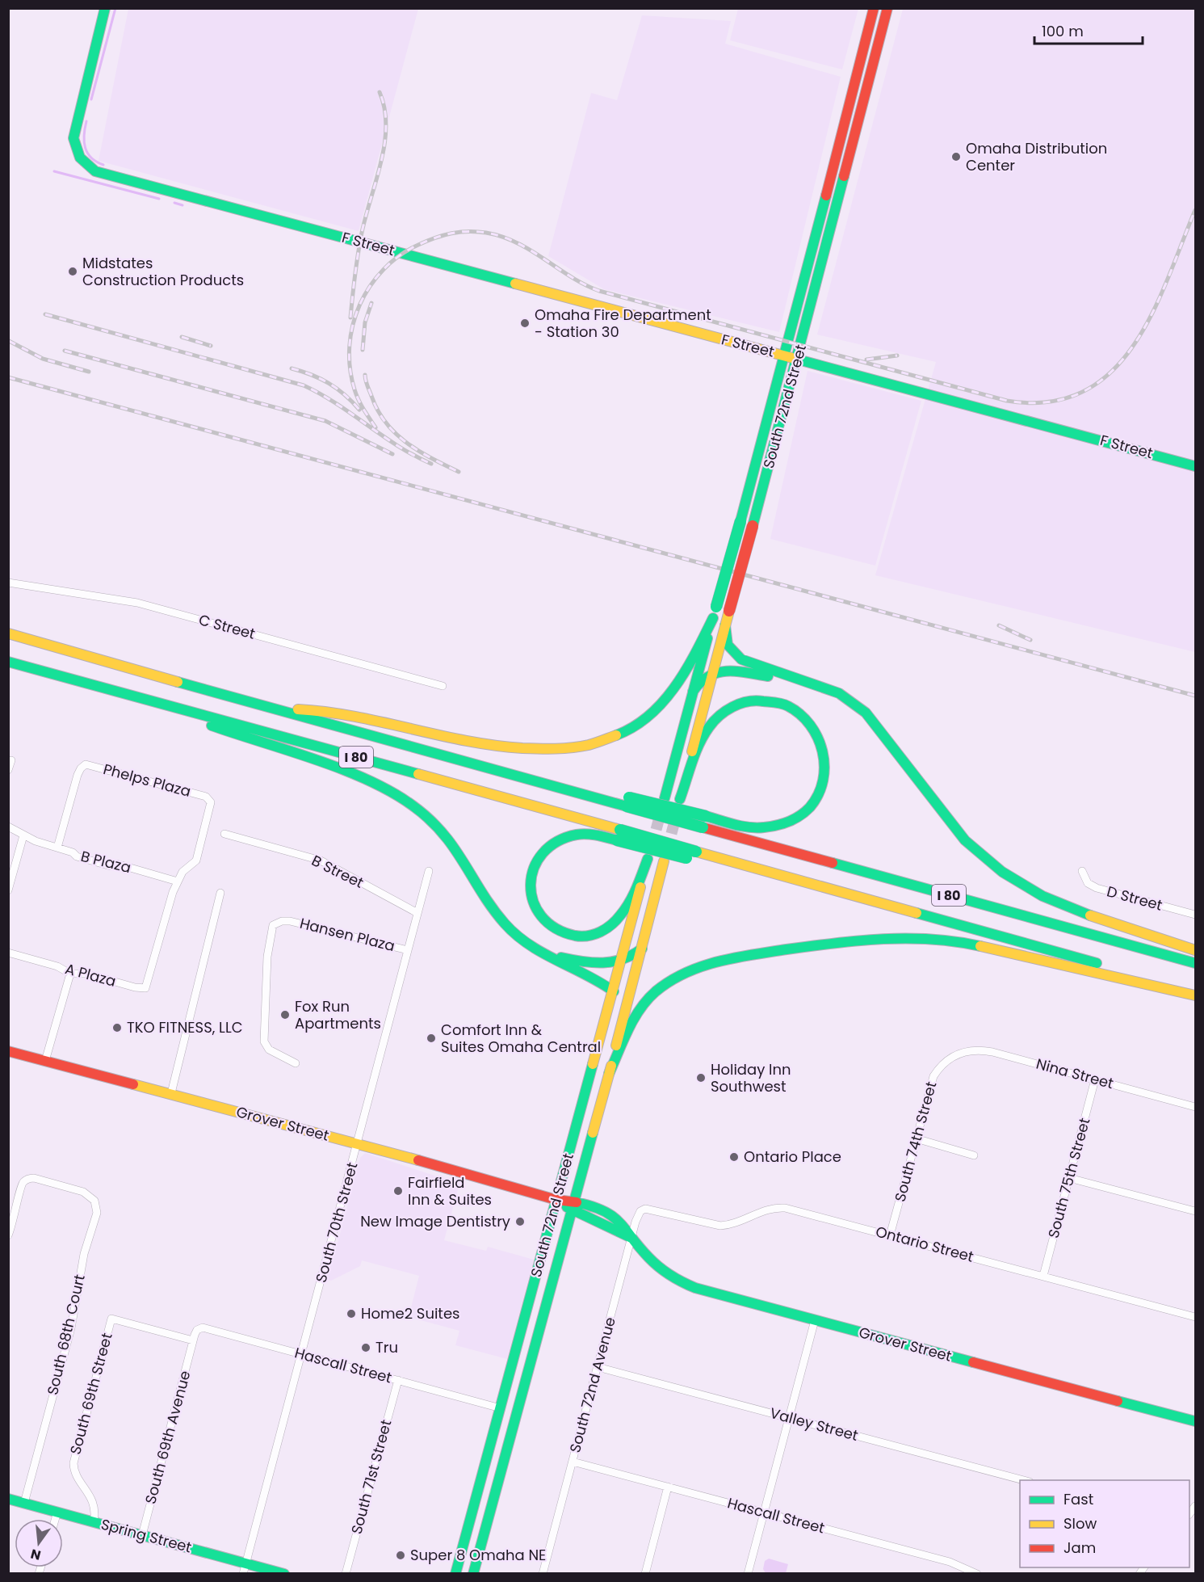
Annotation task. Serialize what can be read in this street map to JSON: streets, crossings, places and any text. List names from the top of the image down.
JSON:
{
  "streets": {
    "main road": [
      "F Street",
      "South 72nd Street",
      "I 80",
      "Grover Street",
      "Spring Street"
    ],
    "street": [
      "C Street",
      "Phelps Plaza",
      "B Plaza",
      "B Street",
      "D Street",
      "Hansen Plaza",
      "A Plaza",
      "Nina Street",
      "South 74th Street",
      "South 75th Street",
      "South 70th Street",
      "Ontario Street",
      "South 68th Court",
      "Hascall Street",
      "South 72nd Avenue",
      "South 69th Street",
      "Valley Street",
      "South 69th Avenue",
      "South 71st Street"
    ]
  },
  "crossings": [
    ["F Street", "South 72nd Street"],
    ["South 72nd Street", "I 80"],
    ["South 72nd Street", "Grover Street"],
    ["South 72nd Street", "Hascall Street"],
    ["Phelps Plaza", "B Plaza"],
    ["Phelps Plaza", "A Plaza"],
    ["B Plaza", "A Plaza"],
    ["B Street", "South 70th Street"],
    ["Hansen Plaza", "South 70th Street"],
    ["Nina Street", "South 74th Street"],
    ["Nina Street", "South 75th Street"],
    ["Grover Street", "South 70th Street"],
    ["Grover Street", "South 72nd Avenue"],
    ["South 74th Street", "Ontario Street"],
    ["South 75th Street", "Ontario Street"],
    ["South 70th Street", "Hascall Street"],
    ["South 70th Street", "Spring Street"],
    ["Ontario Street", "South 72nd Avenue"],
    ["South 68th Court", "Spring Street"],
    ["Hascall Street", "South 72nd Avenue"],
    ["Hascall Street", "South 69th Street"],
    ["Hascall Street", "South 69th Avenue"],
    ["Hascall Street", "South 71st Street"],
    ["South 72nd Avenue", "Valley Street"],
    ["South 69th Street", "South 69th Avenue"],
    ["South 69th Street", "Spring Street"],
    ["South 69th Avenue", "Spring Street"]
  ],
  "places": [
    "Omaha Distribution Center",
    "Midstates Construction Products",
    "Omaha Fire Department - Station 30",
    "Fox Run Apartments",
    "TKO FITNESS, LLC",
    "Comfort Inn & Suites Omaha Central",
    "Holiday Inn Southwest",
    "Ontario Place",
    "Fairfield Inn & Suites",
    "New Image Dentistry",
    "Home2 Suites",
    "Tru",
    "Super 8 Omaha NE"
  ],
  "legend": ["Fast", "Slow", "Jam"],
  "scale_bar": "100 m",
  "north": "bottom"
}
